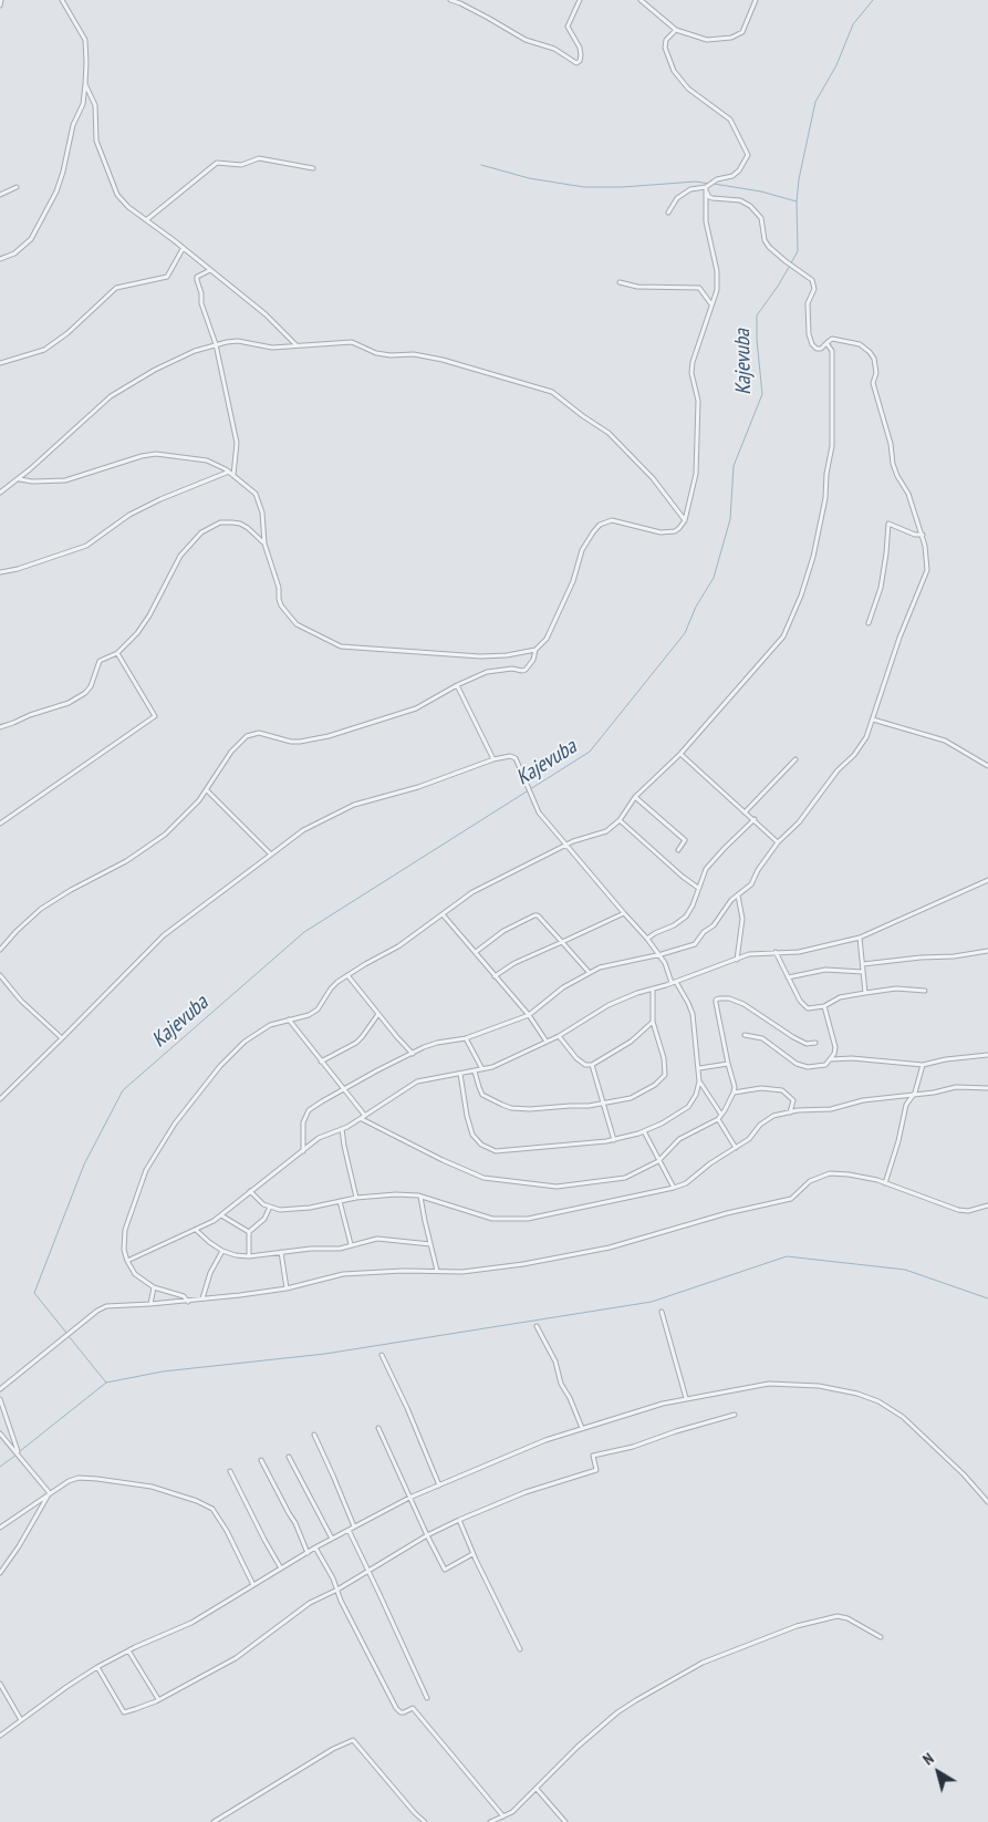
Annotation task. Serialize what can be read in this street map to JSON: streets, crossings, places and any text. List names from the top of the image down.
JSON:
{
  "water": ["Kajevuba"],
  "north": "top left"
}
